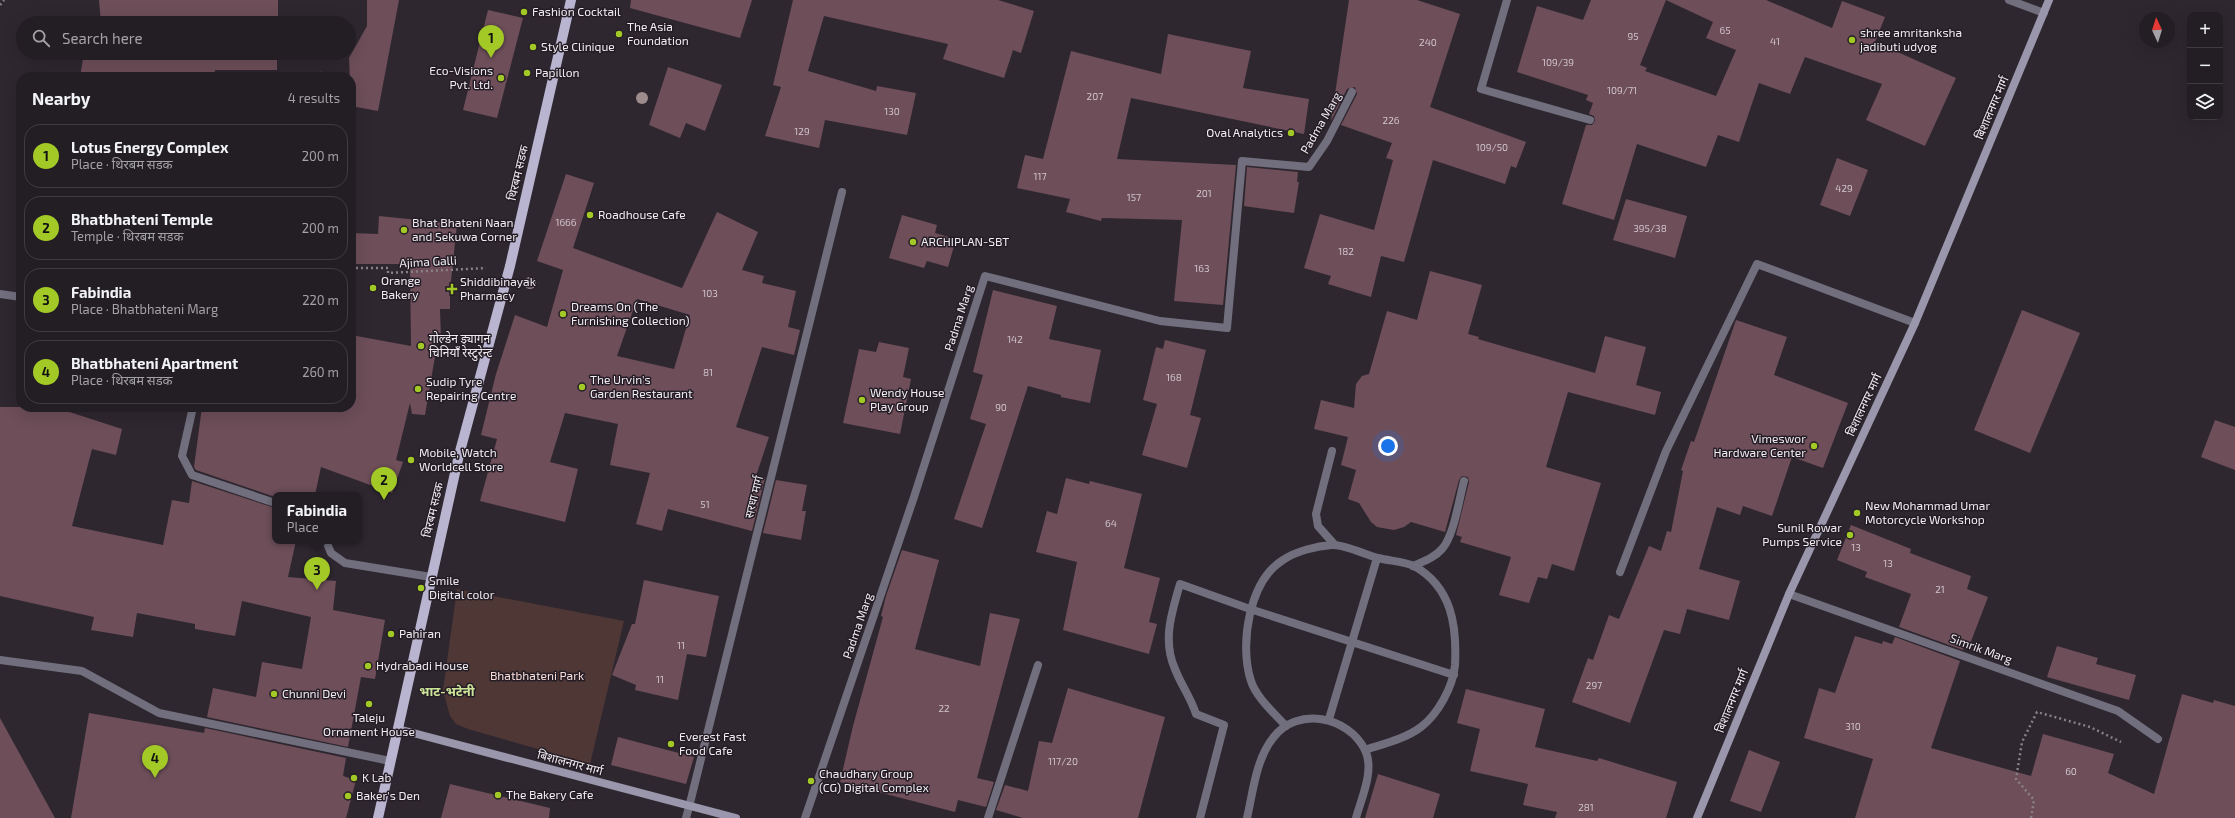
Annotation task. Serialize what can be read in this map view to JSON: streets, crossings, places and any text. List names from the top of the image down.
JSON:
{
  "streets": {
    "main road": ["बिशालनगर मार्ग", "थिरबम सडक"],
    "street": ["Padma Marg", "सरधा मार्ग", "Simrik Marg"],
    "path": ["Ajima Galli"]
  },
  "crossings": [
    ["बिशालनगर मार्ग", "थिरबम सडक"],
    ["बिशालनगर मार्ग", "सरधा मार्ग"],
    ["बिशालनगर मार्ग", "Simrik Marg"],
    ["थिरबम सडक", "Ajima Galli"]
  ],
  "districts": ["भाट-भटेनी"],
  "parks": ["Bhatbhateni Park"],
  "places": {
    "other": [
      "Fashion Cocktail",
      "The Asia Foundation",
      "shree amritanksha jadibuti udyog",
      "Style Clinique",
      "Papillon",
      "Eco-Visions Pvt. Ltd.",
      "Oval Analytics",
      "Roadhouse Cafe",
      "Bhat Bhateni Naan and Sekuwa Corner",
      "ARCHIPLAN-SBT",
      "Orange Bakery",
      "Dreams On (The Furnishing Collection)",
      "गोल्डेन ड्र्यागन चिनियाँ रेस्टुरेन्ट",
      "The Urvin's Garden Restaurant",
      "Sudip Tyre Repairing Centre",
      "Wendy House Play Group",
      "Vimeswor Hardware Center",
      "Mobile, Watch Worldcell Store",
      "New Mohammad Umar Motorcycle Workshop",
      "Sunil Rowar Pumps Service",
      "Smile Digital color",
      "Pahiran",
      "Hydrabadi House",
      "Chunni Devi",
      "Taleju Ornament House",
      "Everest Fast Food Cafe",
      "K Lab",
      "Chaudhary Group (CG) Digital Complex",
      "The Bakery Cafe",
      "Baker's Den"
    ],
    "health": ["Shiddibinayak Pharmacy"]
  },
  "house_numbers": [
    "65",
    "95",
    "41",
    "240",
    "109/39",
    "109/71",
    "207",
    "130",
    "226",
    "129",
    "109/50",
    "117",
    "429",
    "201",
    "157",
    "1666",
    "395/38",
    "182",
    "163",
    "103",
    "142",
    "81",
    "168",
    "90",
    "51",
    "64",
    "13",
    "13",
    "21",
    "11",
    "11",
    "297",
    "22",
    "310",
    "117/20",
    "60",
    "281"
  ],
  "north": "top",
  "page": {
    "map_buttons": ["+", "−"],
    "search": "Search here",
    "pins": [
      "1",
      "2",
      "3",
      "4"
    ],
    "heading": ["Nearby", "4 results"],
    "list": [
      {
        "mark": "1",
        "name": "Lotus Energy Complex",
        "note": "Place · थिरबम सडक",
        "value": "200 m"
      },
      {
        "mark": "2",
        "name": "Bhatbhateni Temple",
        "note": "Temple · थिरबम सडक",
        "value": "200 m"
      },
      {
        "mark": "3",
        "name": "Fabindia",
        "note": "Place · Bhatbhateni Marg",
        "value": "220 m"
      },
      {
        "mark": "4",
        "name": "Bhatbhateni Apartment",
        "note": "Place · थिरबम सडक",
        "value": "260 m"
      }
    ],
    "popup": ["Fabindia", "Place"]
  }
}
